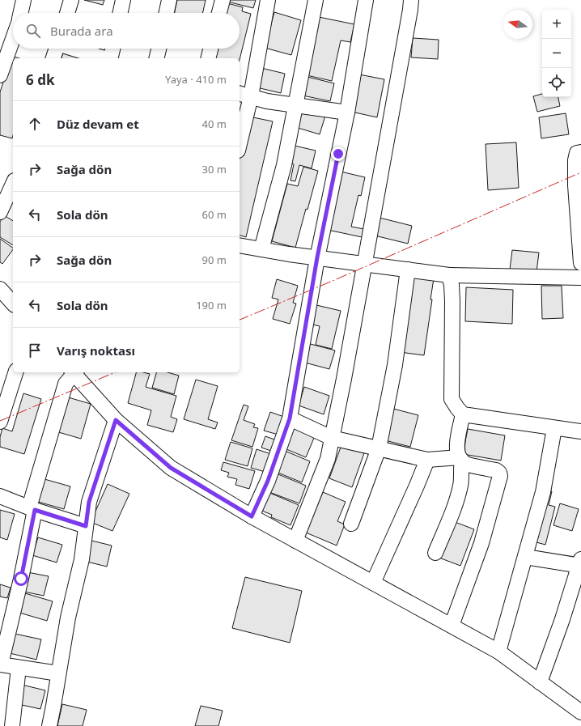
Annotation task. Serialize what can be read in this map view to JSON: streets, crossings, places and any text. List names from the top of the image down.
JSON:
{
  "north": "left",
  "page": {
    "map_buttons": ["+", "−"],
    "search": "Burada ara",
    "heading": ["6 dk", "Yaya · 410 m"],
    "list": [
      ["Düz devam et", "40 m"],
      ["Sağa dön", "30 m"],
      ["Sola dön", "60 m"],
      ["Sağa dön", "90 m"],
      ["Sola dön", "190 m"],
      "Varış noktası"
    ]
  }
}
